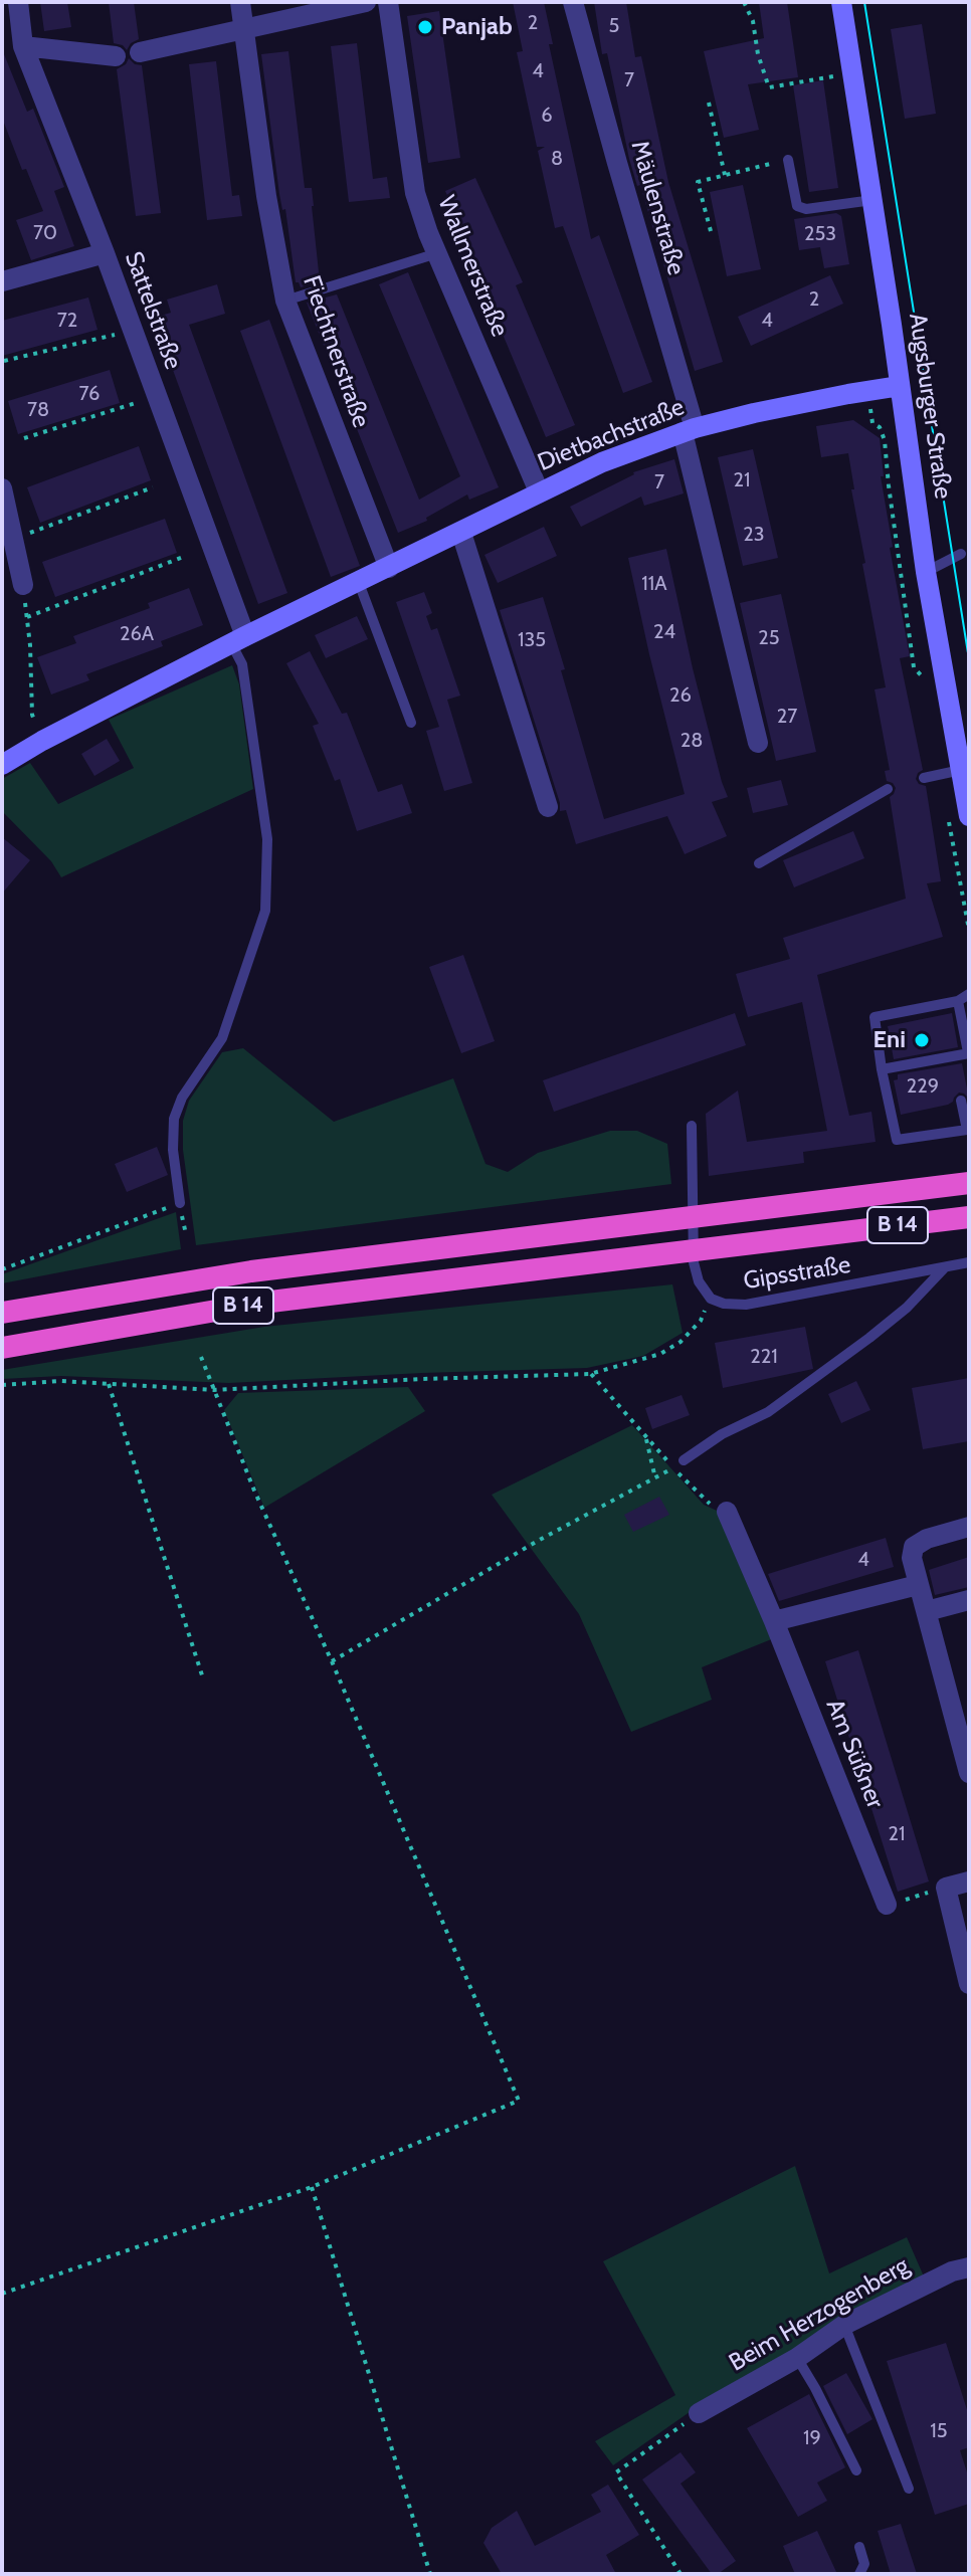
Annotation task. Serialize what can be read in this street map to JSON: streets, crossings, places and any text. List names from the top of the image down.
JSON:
{
  "streets": {
    "highway": ["B 14"],
    "main road": ["Augsburger Straße", "Dietbachstraße"],
    "street": [
      "Mäulenstraße",
      "Wallmerstraße",
      "Sattelstraße",
      "Fiechtnerstraße",
      "Am Süßner",
      "Beim Herzogenberg"
    ],
    "lane": ["Gipsstraße"]
  },
  "crossings": [
    ["Mäulenstraße", "Dietbachstraße"],
    ["Wallmerstraße", "Dietbachstraße"],
    ["Sattelstraße", "Dietbachstraße"],
    ["Fiechtnerstraße", "Dietbachstraße"],
    ["Augsburger Straße", "Dietbachstraße"]
  ],
  "places": ["Panjab", "Eni"],
  "house_numbers": [
    "2",
    "5",
    "4",
    "7",
    "6",
    "8",
    "70",
    "253",
    "2",
    "72",
    "4",
    "76",
    "78",
    "21",
    "7",
    "23",
    "11A",
    "24",
    "26A",
    "25",
    "135",
    "26",
    "27",
    "28",
    "229",
    "221",
    "4",
    "21",
    "15",
    "19"
  ]
}
